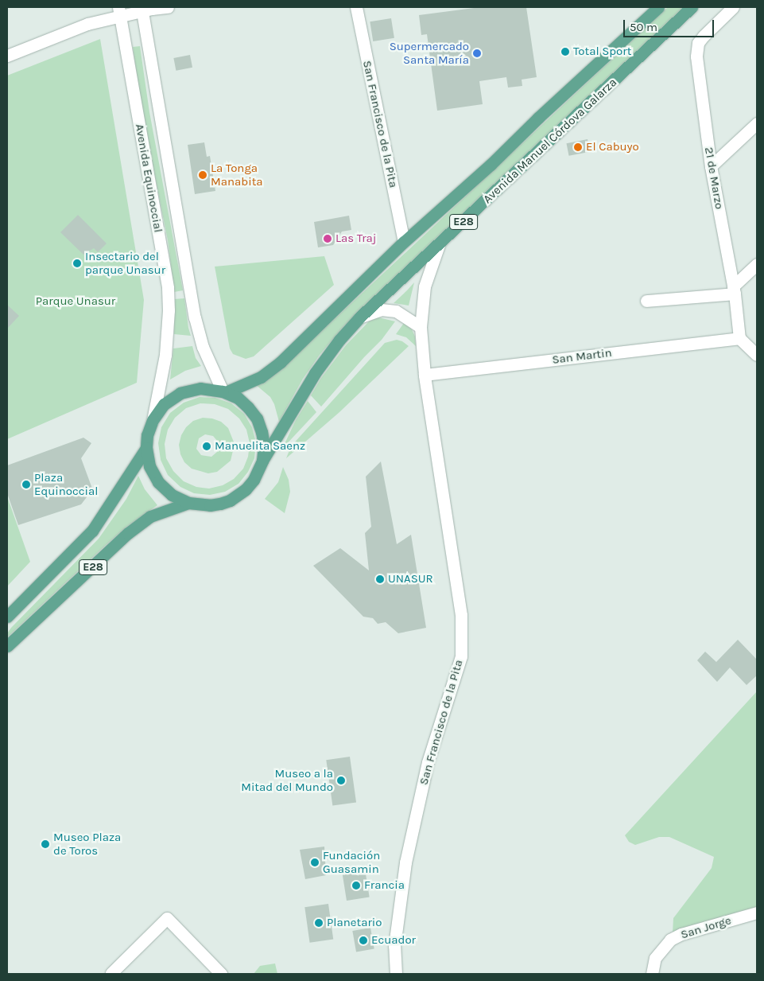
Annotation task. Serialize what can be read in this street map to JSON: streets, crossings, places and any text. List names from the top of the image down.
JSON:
{
  "streets": {
    "main road": ["Avenida Manuel Córdova Galarza", "E28"],
    "street": [
      "San Francisco de la Pita",
      "Avenida Equinoccial",
      "21 de Marzo",
      "San Martin",
      "San Jorge"
    ]
  },
  "crossings": [
    ["San Francisco de la Pita", "Avenida Manuel Córdova Galarza"],
    ["San Francisco de la Pita", "San Martin"],
    ["Avenida Manuel Córdova Galarza", "Avenida Equinoccial"],
    ["Avenida Manuel Córdova Galarza", "E28"],
    ["Avenida Equinoccial", "E28"],
    ["21 de Marzo", "San Martin"]
  ],
  "parks": ["Parque Unasur"],
  "places": [
    "Total Sport",
    "Supermercado Santa María",
    "El Cabuyo",
    "La Tonga Manabita",
    "Las Traj",
    "Insectario del parque Unasur",
    "Manuelita Saenz",
    "Plaza Equinoccial",
    "UNASUR",
    "Museo a la Mitad del Mundo",
    "Museo Plaza de Toros",
    "Fundación Guasamin",
    "Francia",
    "Planetario",
    "Ecuador"
  ],
  "scale_bar": "50 m"
}
